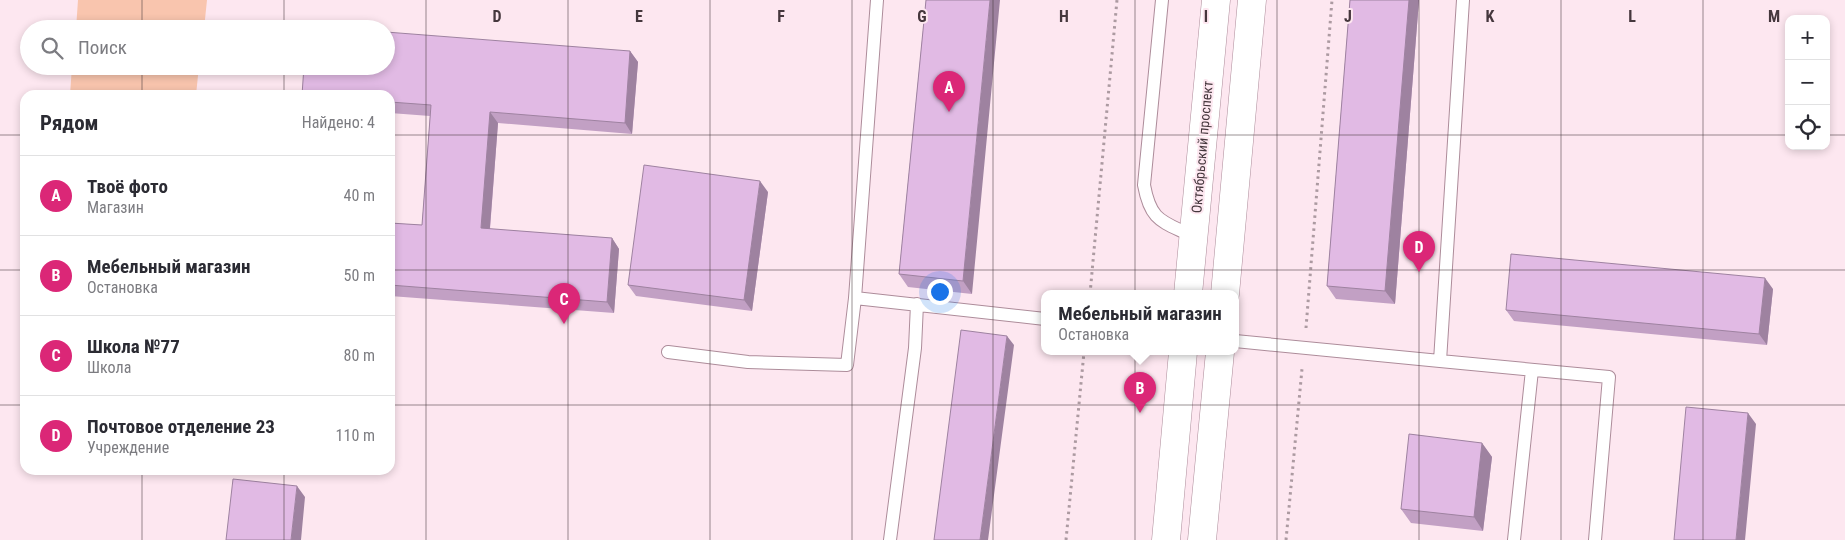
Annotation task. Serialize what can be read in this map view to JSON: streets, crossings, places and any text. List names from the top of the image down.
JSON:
{
  "streets": {
    "main road": ["Октябрьский проспект"]
  },
  "page": {
    "map_buttons": ["+", "−"],
    "search": "Поиск",
    "pins": [
      "A",
      "D",
      "C",
      "B"
    ],
    "heading": ["Рядом", "Найдено: 4"],
    "list": [
      {
        "mark": "A",
        "name": "Твоё фото",
        "note": "Магазин",
        "value": "40 m"
      },
      {
        "mark": "B",
        "name": "Мебельный магазин",
        "note": "Остановка",
        "value": "50 m"
      },
      {
        "mark": "C",
        "name": "Школа №77",
        "note": "Школа",
        "value": "80 m"
      },
      {
        "mark": "D",
        "name": "Почтовое отделение 23",
        "note": "Учреждение",
        "value": "110 m"
      }
    ],
    "popup": ["Мебельный магазин", "Остановка"]
  },
  "grid": {
    "columns": [
      "D",
      "E",
      "F",
      "G",
      "H",
      "I",
      "J",
      "K",
      "L",
      "M"
    ]
  }
}
